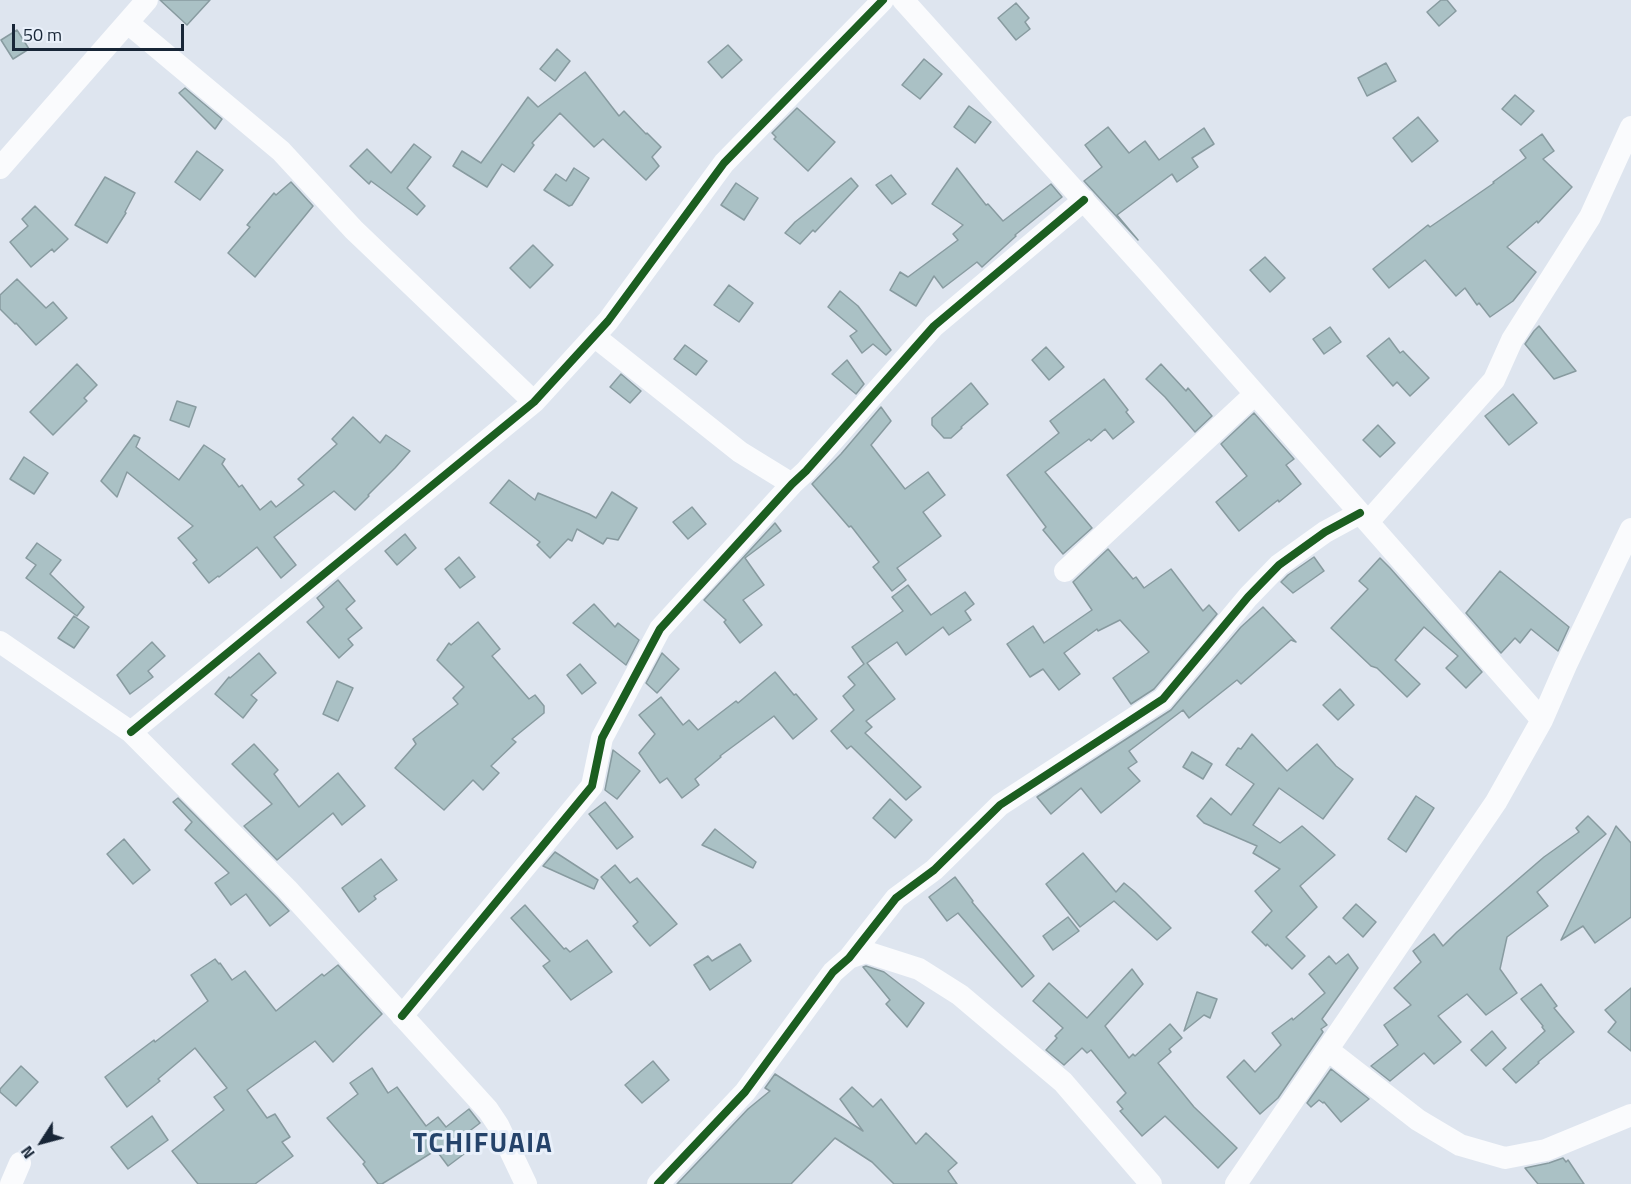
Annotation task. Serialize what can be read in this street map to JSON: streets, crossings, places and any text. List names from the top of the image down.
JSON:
{
  "districts": ["TCHIFUAIA"],
  "scale_bar": "50 m",
  "north": "bottom left"
}
